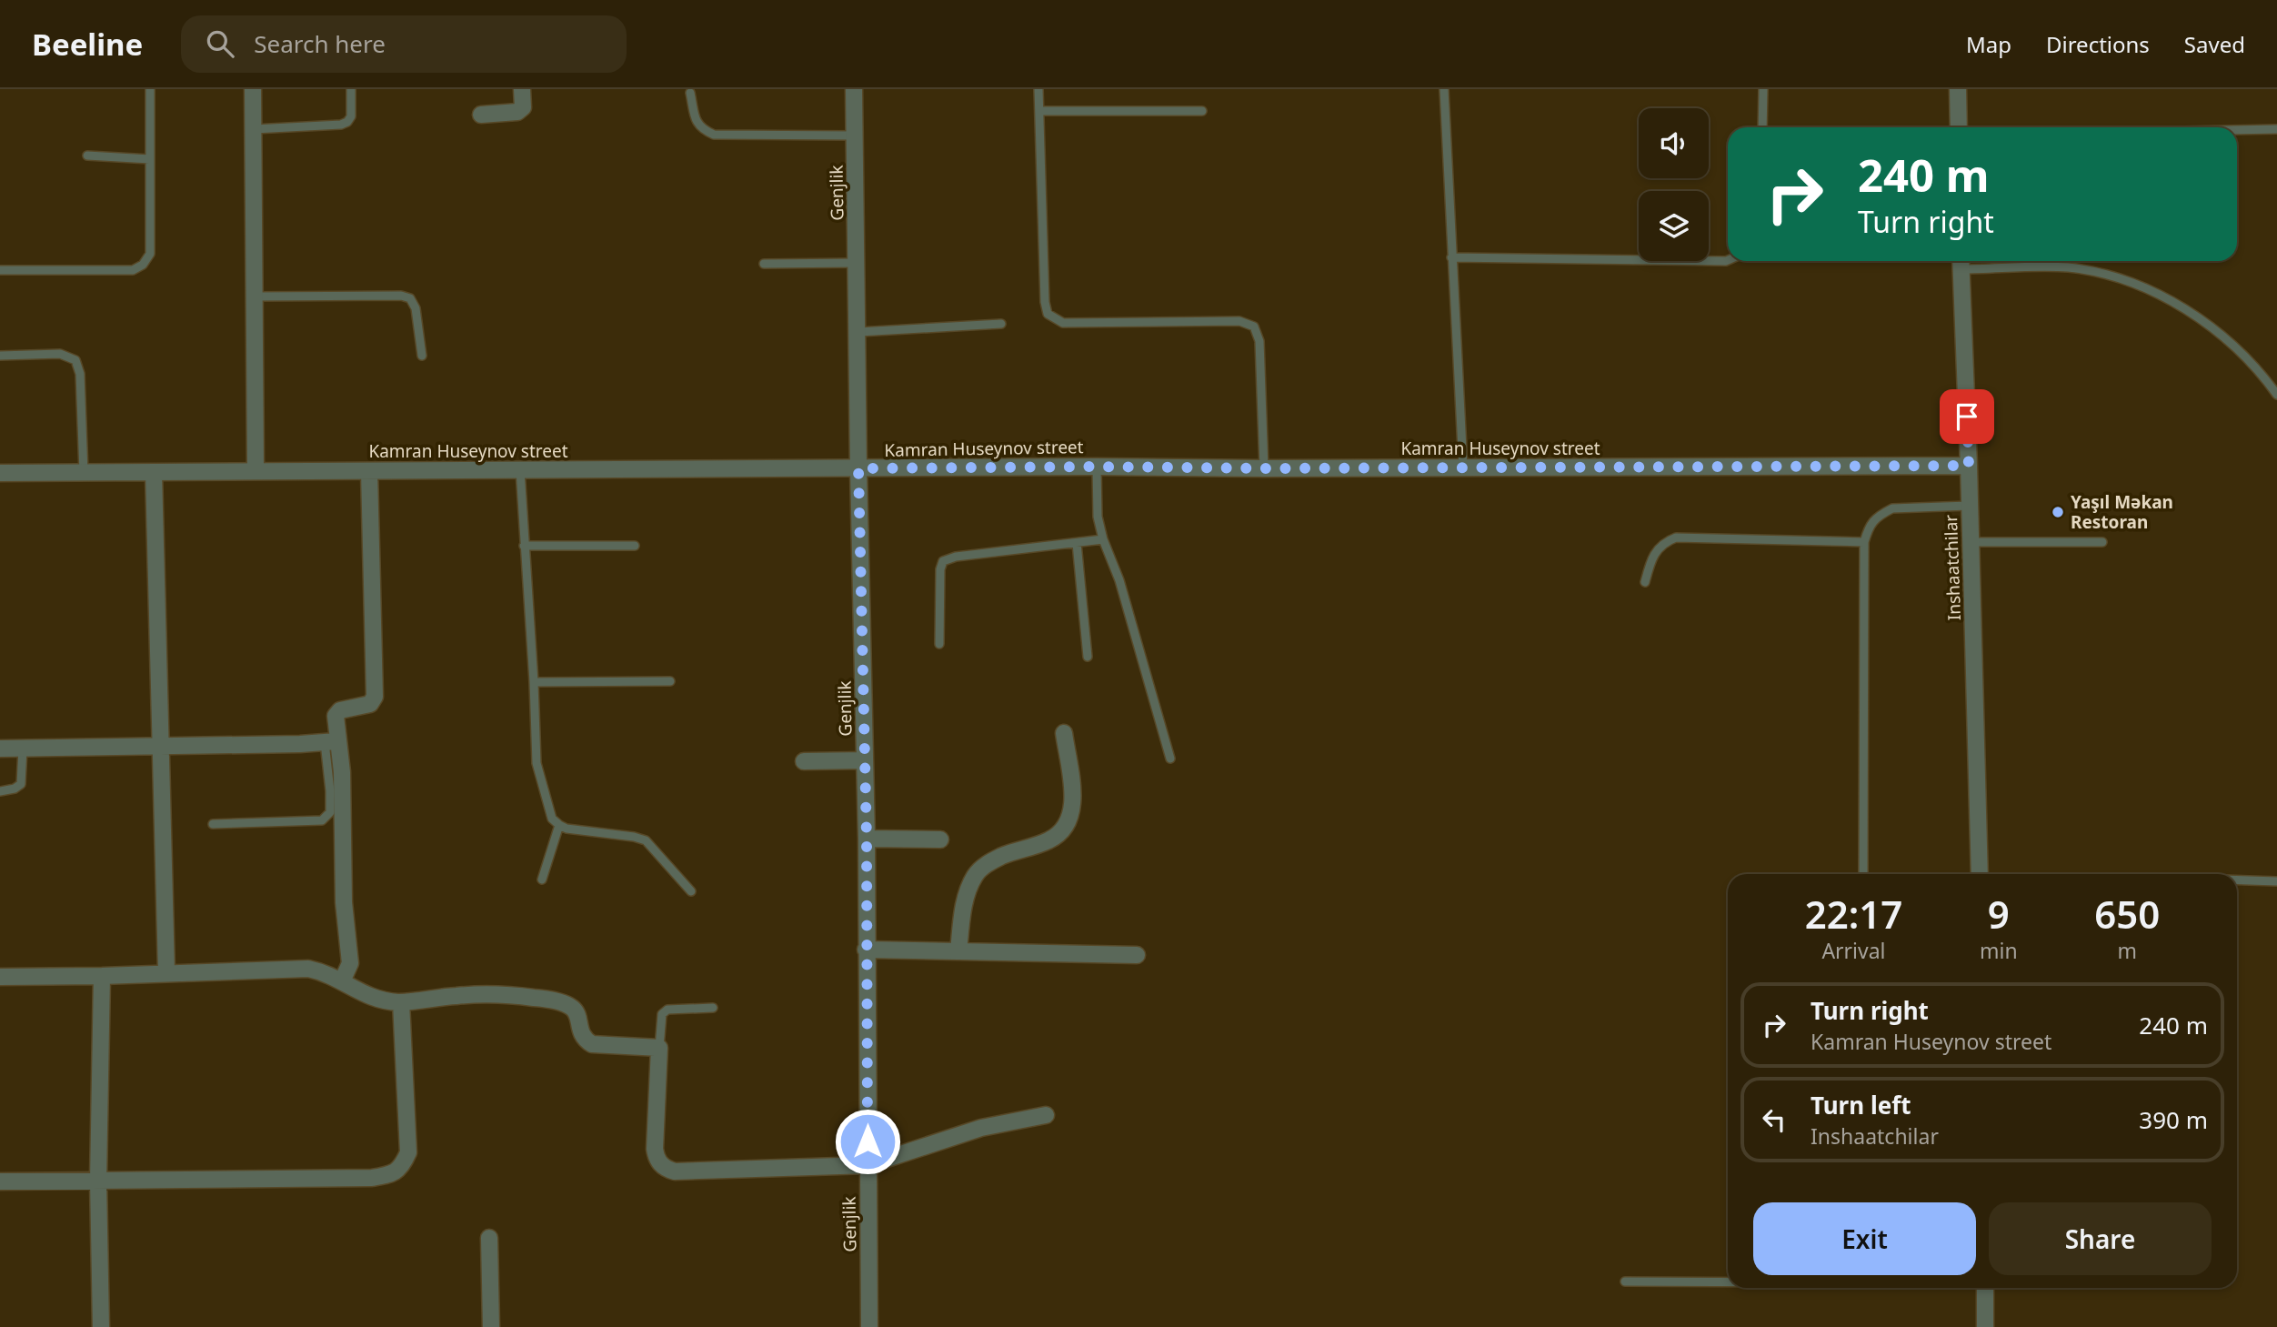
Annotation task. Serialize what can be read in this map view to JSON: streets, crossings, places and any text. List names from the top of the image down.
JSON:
{
  "streets": {
    "street": ["Genjlik", "Kamran Huseynov street", "Inshaatchilar"]
  },
  "crossings": [
    ["Genjlik", "Kamran Huseynov street"],
    ["Kamran Huseynov street", "Inshaatchilar"]
  ],
  "places": ["Yaşıl Məkan Restoran"],
  "page": {
    "header": "Beeline",
    "search": "Search here",
    "nav": ["Map", "Directions", "Saved"],
    "turn": ["240 m", "Turn right"],
    "eta": [
      "22:17",
      "Arrival",
      "9",
      "min",
      "650",
      "m"
    ],
    "list": [
      {
        "name": "Turn right",
        "note": "Kamran Huseynov street",
        "value": "240 m"
      },
      {
        "name": "Turn left",
        "note": "Inshaatchilar",
        "value": "390 m"
      }
    ],
    "buttons": ["Exit", "Share"]
  }
}
